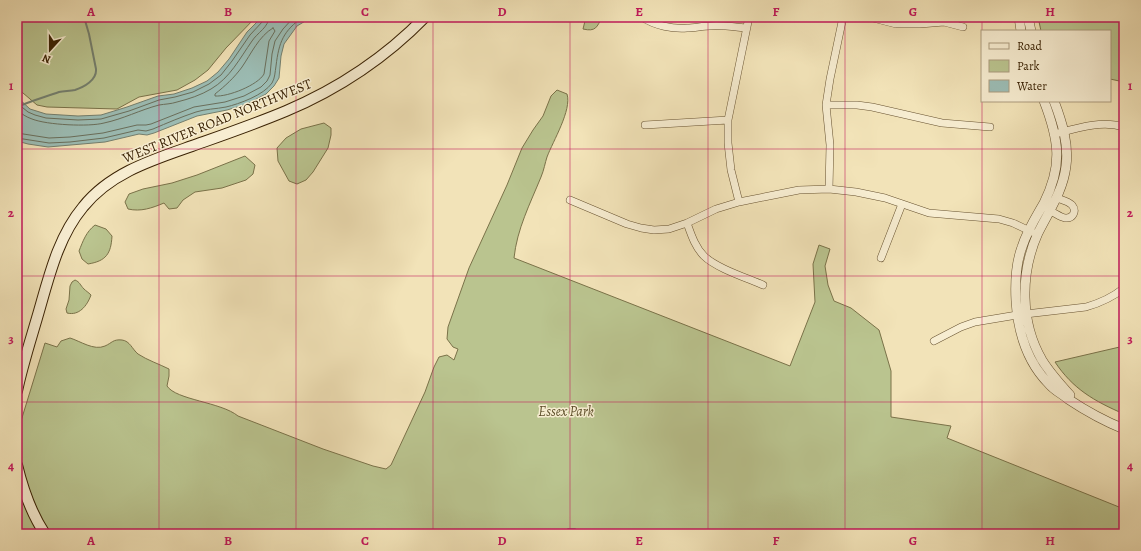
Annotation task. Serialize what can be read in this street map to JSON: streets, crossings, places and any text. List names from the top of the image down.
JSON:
{
  "streets": {
    "main road": ["WEST RIVER ROAD NORTHWEST"]
  },
  "parks": ["Essex Park"],
  "legend": ["Road", "Park", "Water"],
  "north": "bottom",
  "grid": {
    "columns": [
      "A",
      "B",
      "C",
      "D",
      "E",
      "F",
      "G",
      "H"
    ],
    "rows": [
      "1",
      "2",
      "3",
      "4"
    ]
  }
}
